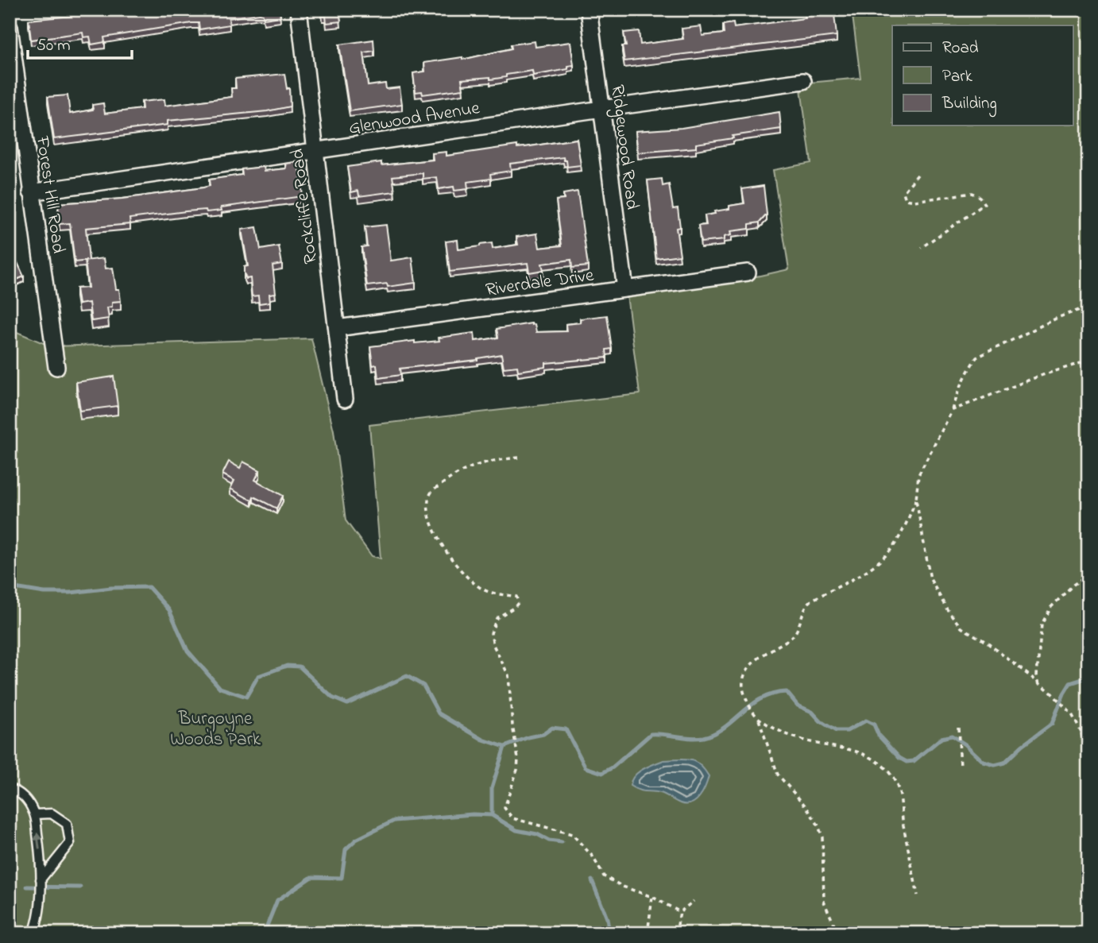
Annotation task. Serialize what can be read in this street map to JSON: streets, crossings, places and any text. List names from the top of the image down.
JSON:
{
  "streets": {
    "street": [
      "Glenwood Avenue",
      "Ridgewood Road",
      "Forest Hill Road",
      "Rockcliffe Road",
      "Riverdale Drive"
    ]
  },
  "crossings": [
    ["Glenwood Avenue", "Ridgewood Road"],
    ["Glenwood Avenue", "Forest Hill Road"],
    ["Glenwood Avenue", "Rockcliffe Road"],
    ["Ridgewood Road", "Riverdale Drive"],
    ["Rockcliffe Road", "Riverdale Drive"]
  ],
  "parks": ["Burgoyne Woods Park"],
  "legend": ["Road", "Park", "Building"],
  "scale_bar": "50 m"
}
